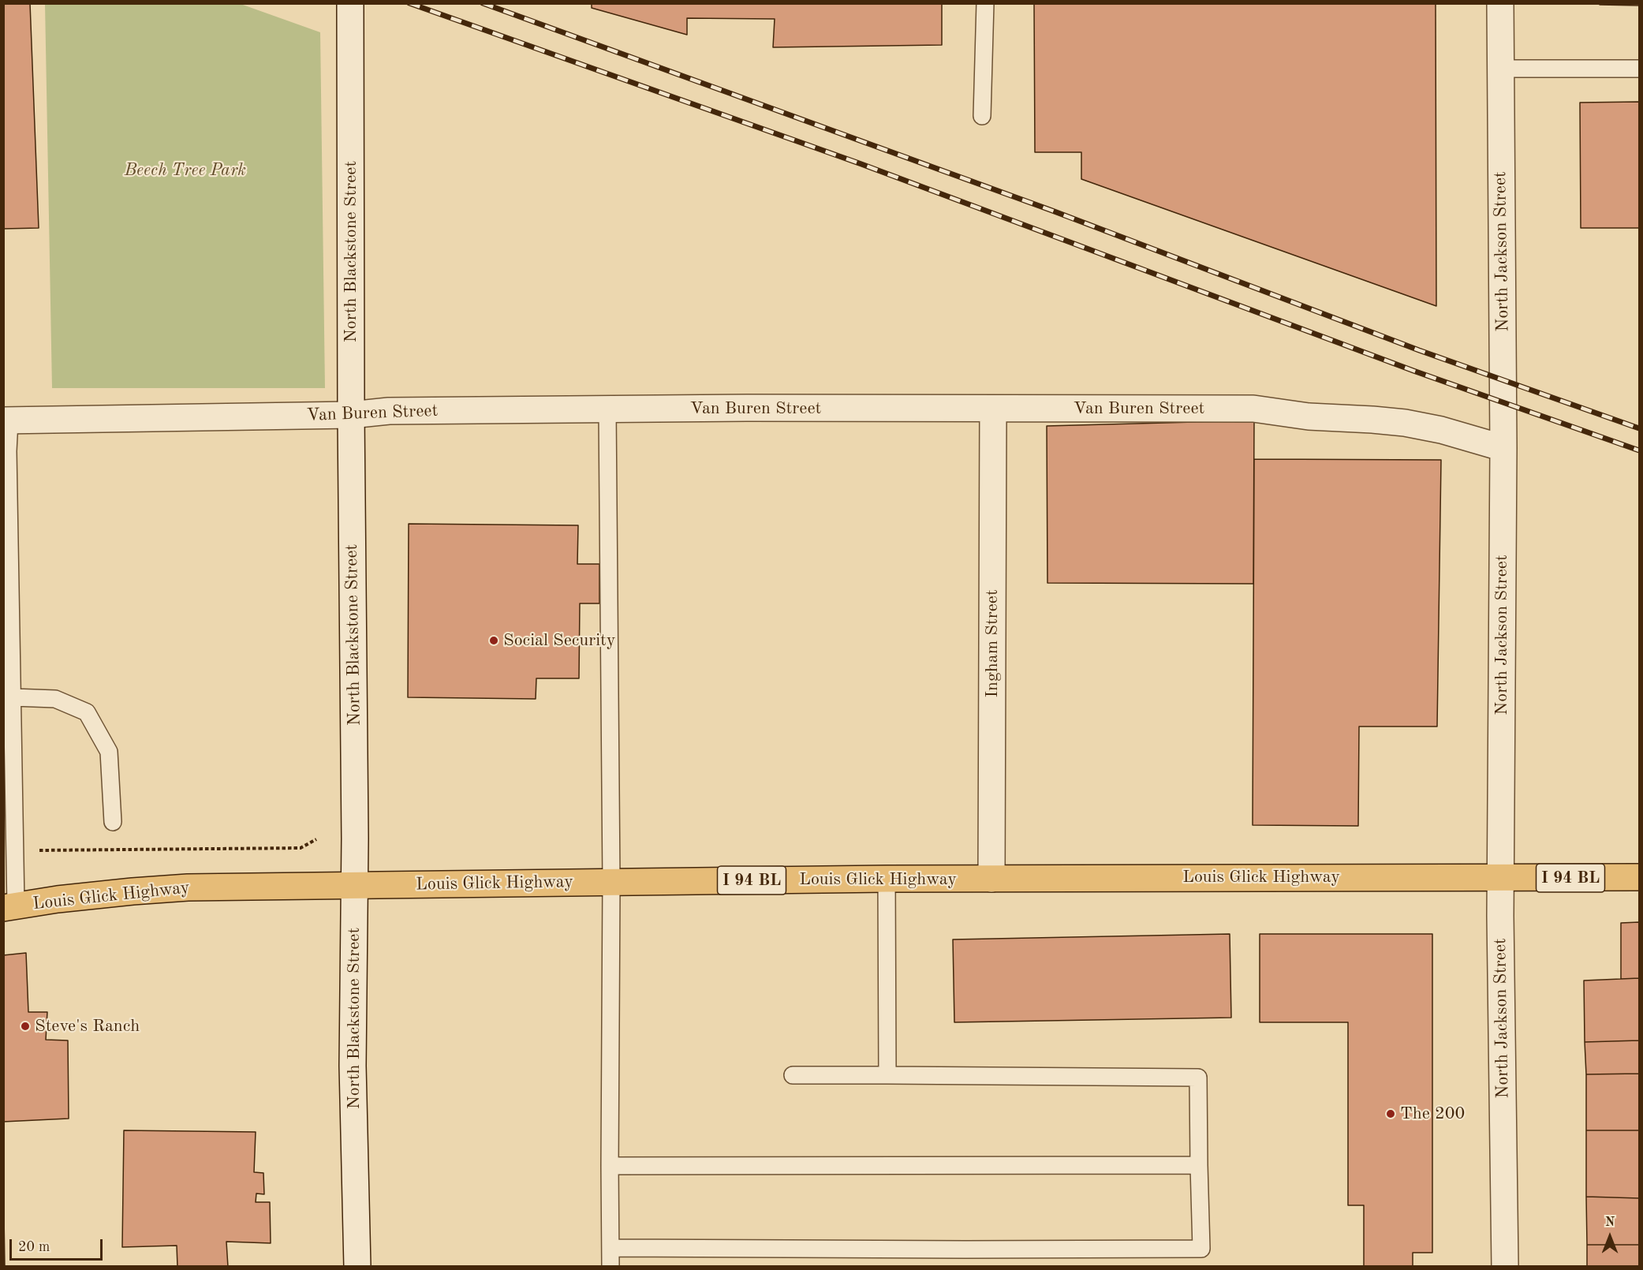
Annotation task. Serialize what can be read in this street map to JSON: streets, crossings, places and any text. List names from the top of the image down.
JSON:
{
  "streets": {
    "main road": ["Louis Glick Highway", "I 94 BL"],
    "street": [
      "North Blackstone Street",
      "North Jackson Street",
      "Van Buren Street",
      "Ingham Street"
    ]
  },
  "crossings": [
    ["North Blackstone Street", "Van Buren Street"],
    ["North Blackstone Street", "Louis Glick Highway"],
    ["North Jackson Street", "Van Buren Street"],
    ["North Jackson Street", "Louis Glick Highway"],
    ["Van Buren Street", "Ingham Street"],
    ["Ingham Street", "Louis Glick Highway"]
  ],
  "parks": ["Beech Tree Park"],
  "places": ["Social Security", "Steve's Ranch", "The 200"],
  "scale_bar": "20 m",
  "north": "top"
}
